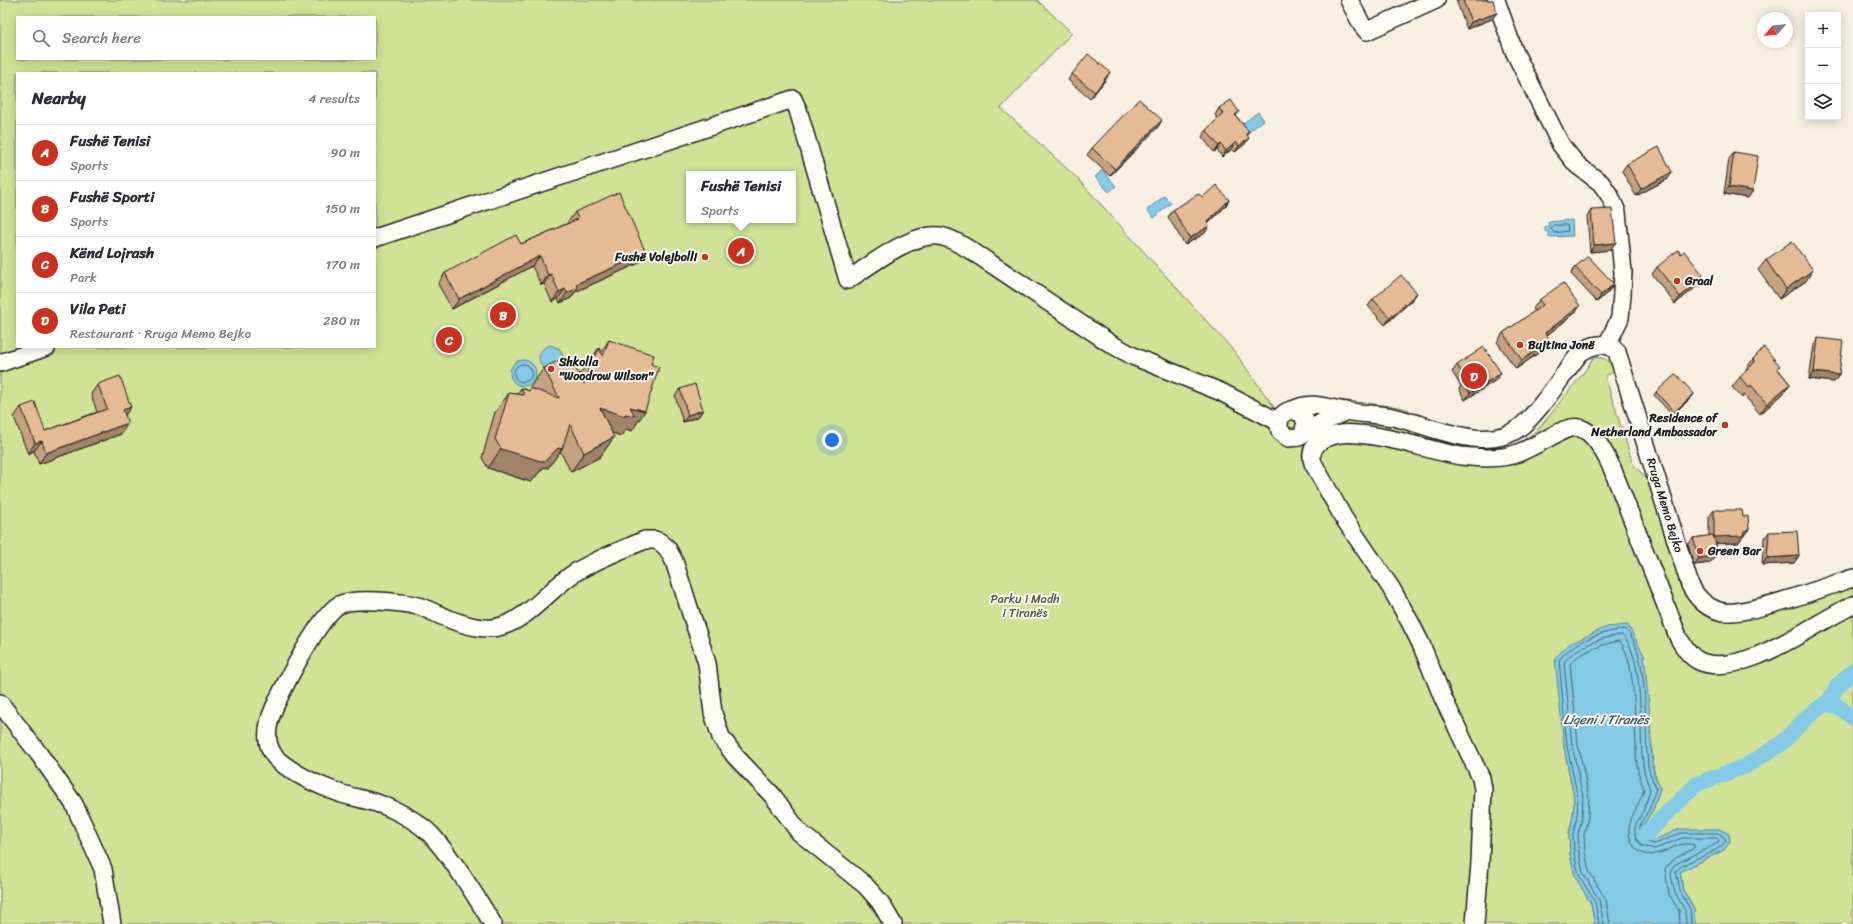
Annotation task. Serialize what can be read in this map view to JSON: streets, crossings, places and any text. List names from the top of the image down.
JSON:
{
  "streets": {
    "street": ["Rruga Memo Bejko"]
  },
  "water": ["Liqeni i Tiranës"],
  "parks": ["Parku i Madh i Tiranës"],
  "places": [
    "Fushë Volejbolli",
    "Graal",
    "Bujtina Jonë",
    "Shkolla \"Woodrow Wilson\"",
    "Residence of Netherland Ambassador",
    "Green Bar"
  ],
  "north": "bottom left",
  "page": {
    "map_buttons": ["+", "−"],
    "search": "Search here",
    "heading": ["Nearby", "4 results"],
    "list": [
      {
        "mark": "A",
        "name": "Fushë Tenisi",
        "note": "Sports",
        "value": "90 m"
      },
      {
        "mark": "B",
        "name": "Fushë Sporti",
        "note": "Sports",
        "value": "150 m"
      },
      {
        "mark": "C",
        "name": "Kënd Lojrash",
        "note": "Park",
        "value": "170 m"
      },
      {
        "mark": "D",
        "name": "Vila Peti",
        "note": "Restaurant · Rruga Memo Bejko",
        "value": "280 m"
      }
    ],
    "popup": ["Fushë Tenisi", "Sports"],
    "pins": [
      "A",
      "B",
      "C",
      "D"
    ]
  }
}
